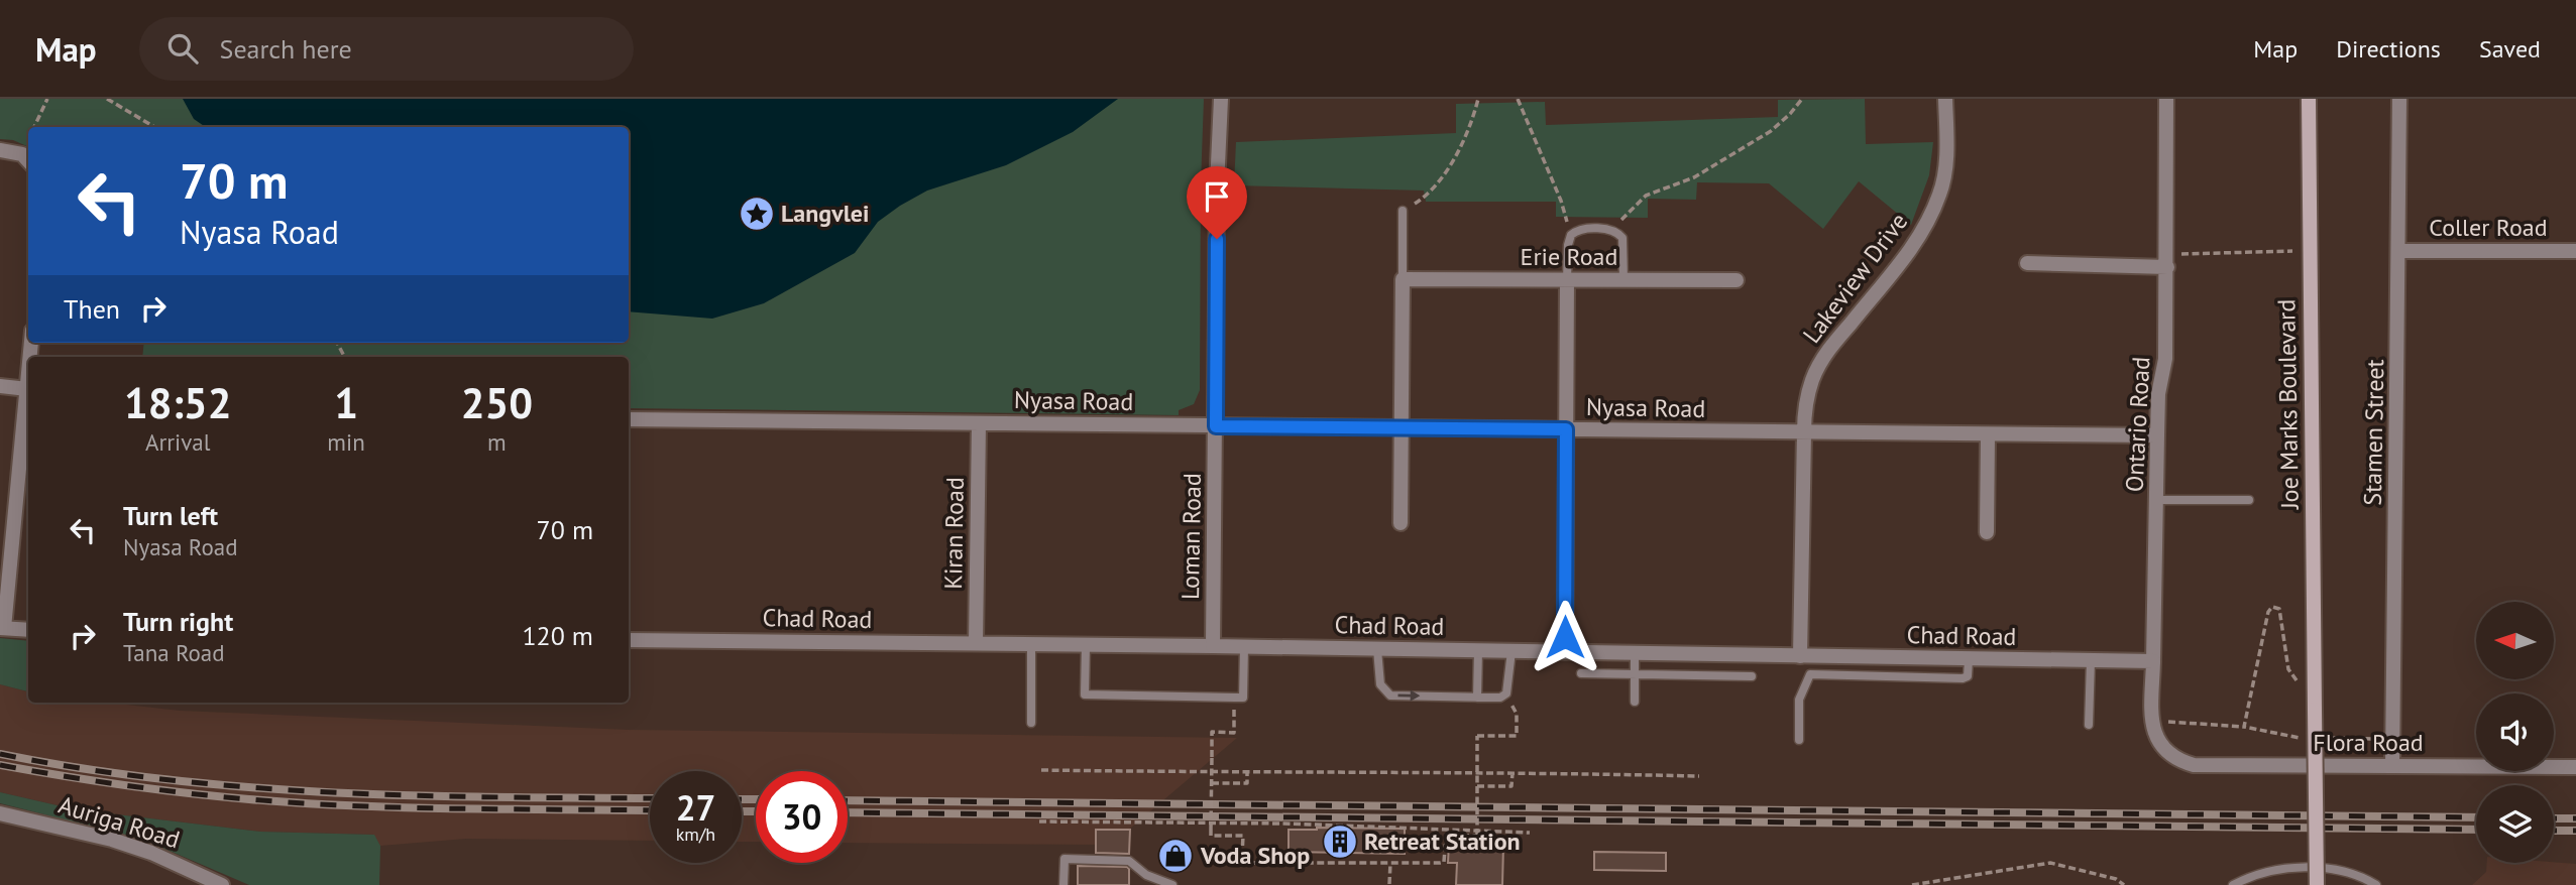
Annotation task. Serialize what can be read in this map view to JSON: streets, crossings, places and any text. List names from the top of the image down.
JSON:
{
  "streets": {
    "main road": ["Joe Marks Boulevard"],
    "street": [
      "Coller Road",
      "Erie Road",
      "Lakeview Drive",
      "Nyasa Road",
      "Ontario Road",
      "Stamen Street",
      "Kiran Road",
      "Loman Road",
      "Chad Road",
      "Flora Road",
      "Auriga Road"
    ]
  },
  "crossings": [
    ["Coller Road", "Stamen Street"],
    ["Lakeview Drive", "Nyasa Road"],
    ["Lakeview Drive", "Chad Road"],
    ["Nyasa Road", "Ontario Road"],
    ["Nyasa Road", "Kiran Road"],
    ["Nyasa Road", "Loman Road"],
    ["Ontario Road", "Chad Road"],
    ["Ontario Road", "Flora Road"],
    ["Stamen Street", "Flora Road"],
    ["Kiran Road", "Chad Road"],
    ["Loman Road", "Chad Road"]
  ],
  "places": {
    "place": ["Langvlei"],
    "building": ["Retreat Station"],
    "shop": ["Voda Shop"]
  },
  "north": "left",
  "page": {
    "header": "Map",
    "search": "Search here",
    "nav": ["Map", "Directions", "Saved"],
    "turn": ["70 m", "Nyasa Road"],
    "then": "Then",
    "eta": [
      "18:52",
      "Arrival",
      "1",
      "min",
      "250",
      "m"
    ],
    "list": [
      {
        "name": "Turn left",
        "note": "Nyasa Road",
        "value": "70 m"
      },
      {
        "name": "Turn right",
        "note": "Tana Road",
        "value": "120 m"
      }
    ],
    "speed": "27 km/h",
    "limit": "30"
  }
}
